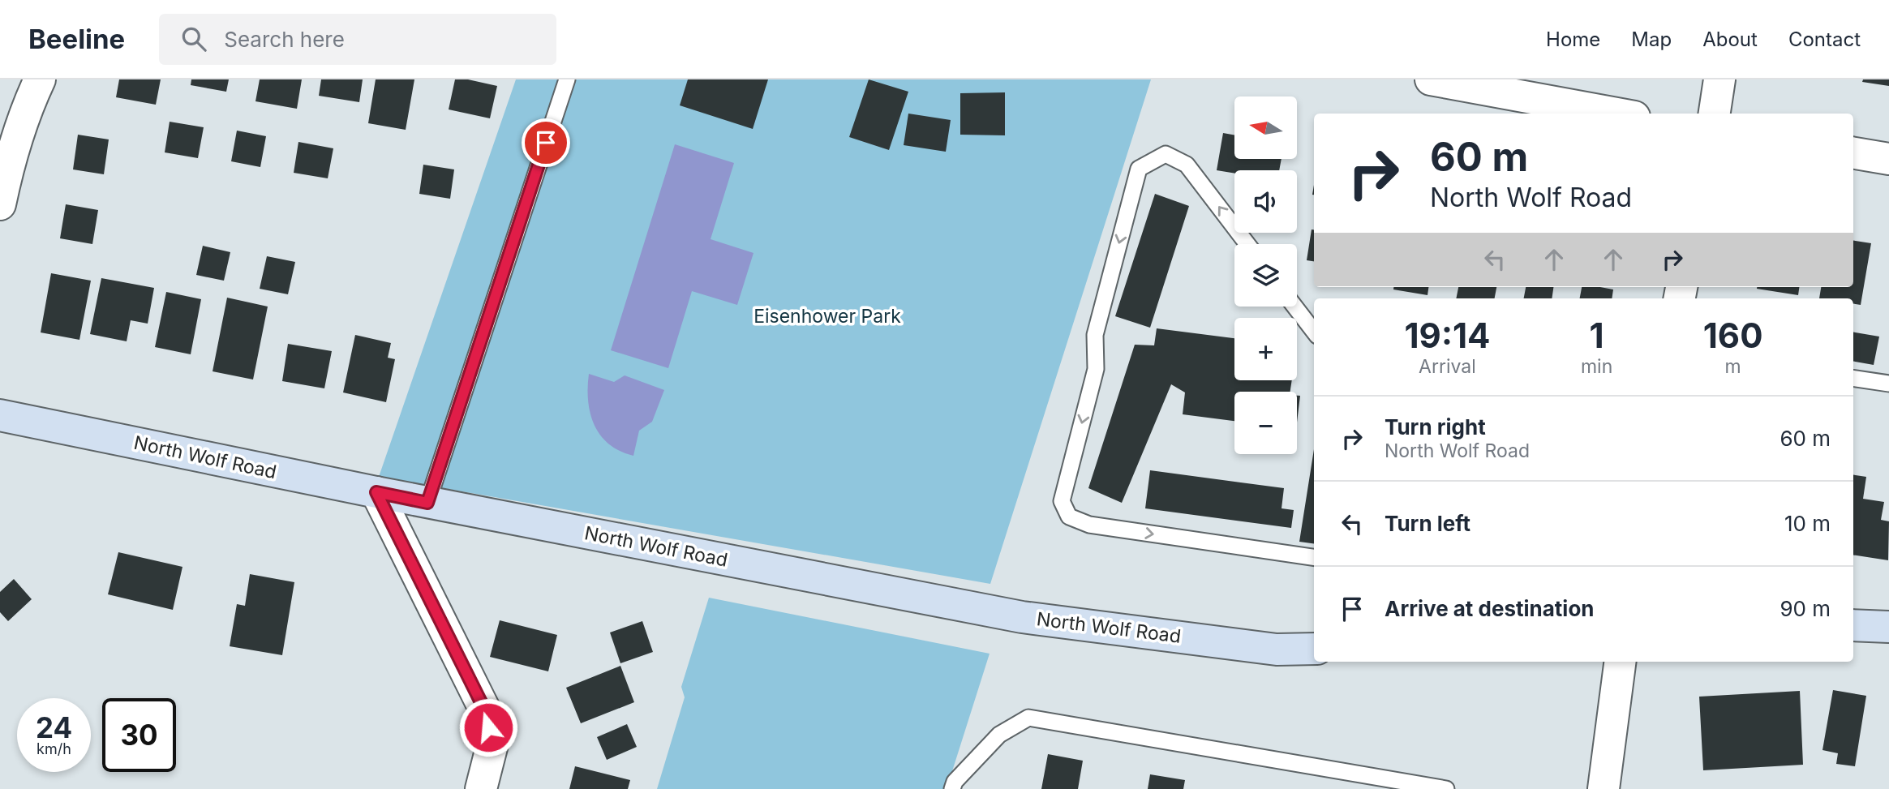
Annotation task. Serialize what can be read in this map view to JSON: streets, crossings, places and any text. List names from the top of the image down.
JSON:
{
  "streets": {
    "main road": ["North Wolf Road"]
  },
  "parks": ["Eisenhower Park"],
  "north": "left",
  "page": {
    "header": "Beeline",
    "search": "Search here",
    "nav": [
      "Home",
      "Map",
      "About",
      "Contact"
    ],
    "map_buttons": ["+", "−"],
    "turn": ["60 m", "North Wolf Road"],
    "eta": [
      "19:14",
      "Arrival",
      "1",
      "min",
      "160",
      "m"
    ],
    "list": [
      {
        "name": "Turn right",
        "note": "North Wolf Road",
        "value": "60 m"
      },
      {
        "name": "Turn left",
        "value": "10 m"
      },
      {
        "name": "Arrive at destination",
        "value": "90 m"
      }
    ],
    "speed": "24 km/h",
    "limit": "30"
  }
}
